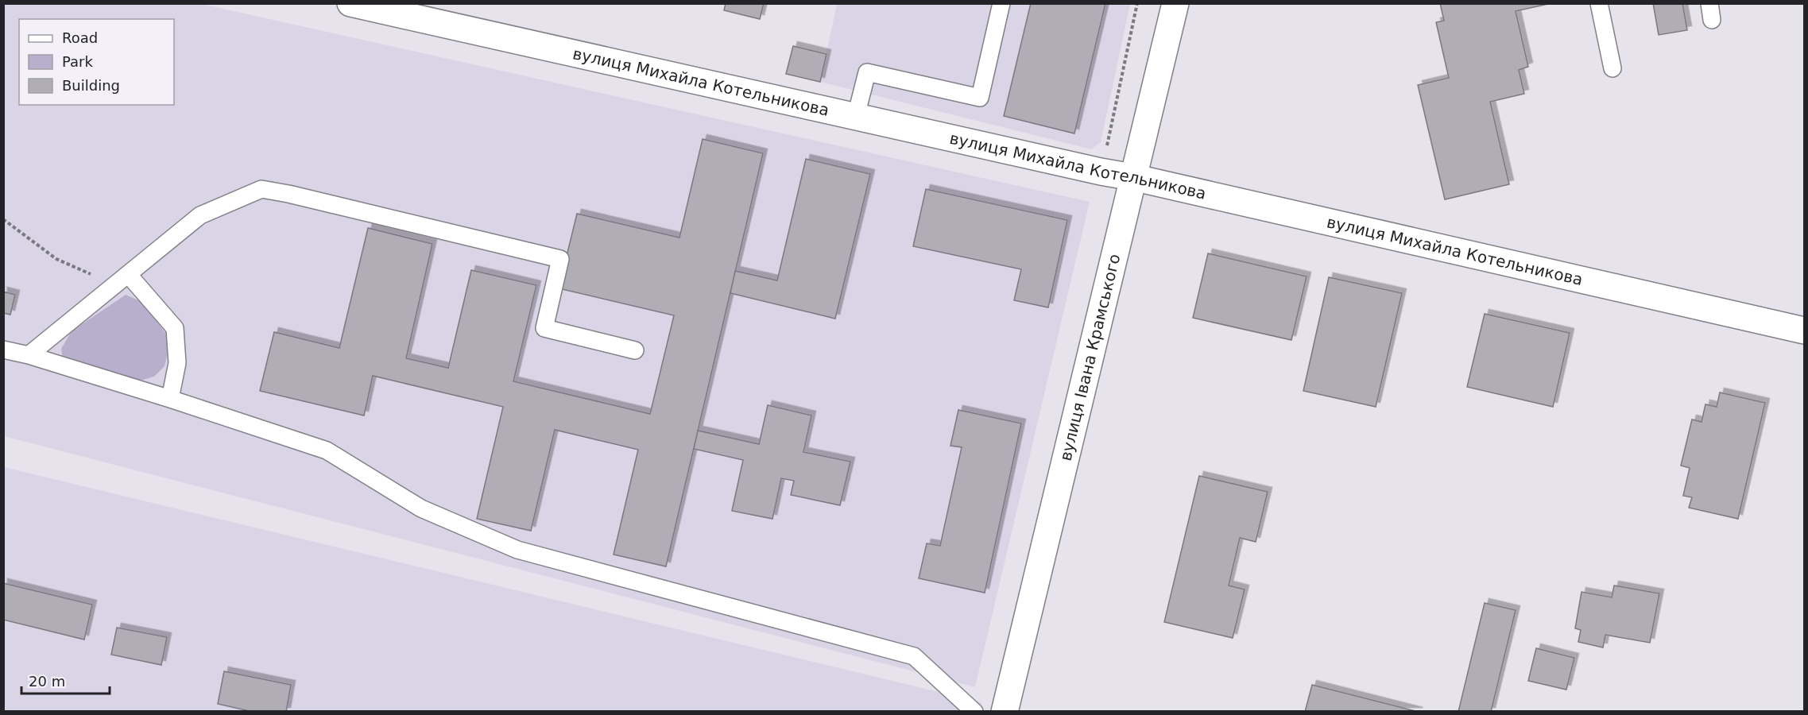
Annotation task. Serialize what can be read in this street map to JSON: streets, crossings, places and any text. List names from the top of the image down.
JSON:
{
  "streets": {
    "street": ["вулиця Михайла Котельникова", "вулиця Івана Крамського"]
  },
  "crossings": [
    ["вулиця Михайла Котельникова", "вулиця Івана Крамського"]
  ],
  "legend": ["Road", "Park", "Building"],
  "scale_bar": "20 m"
}
